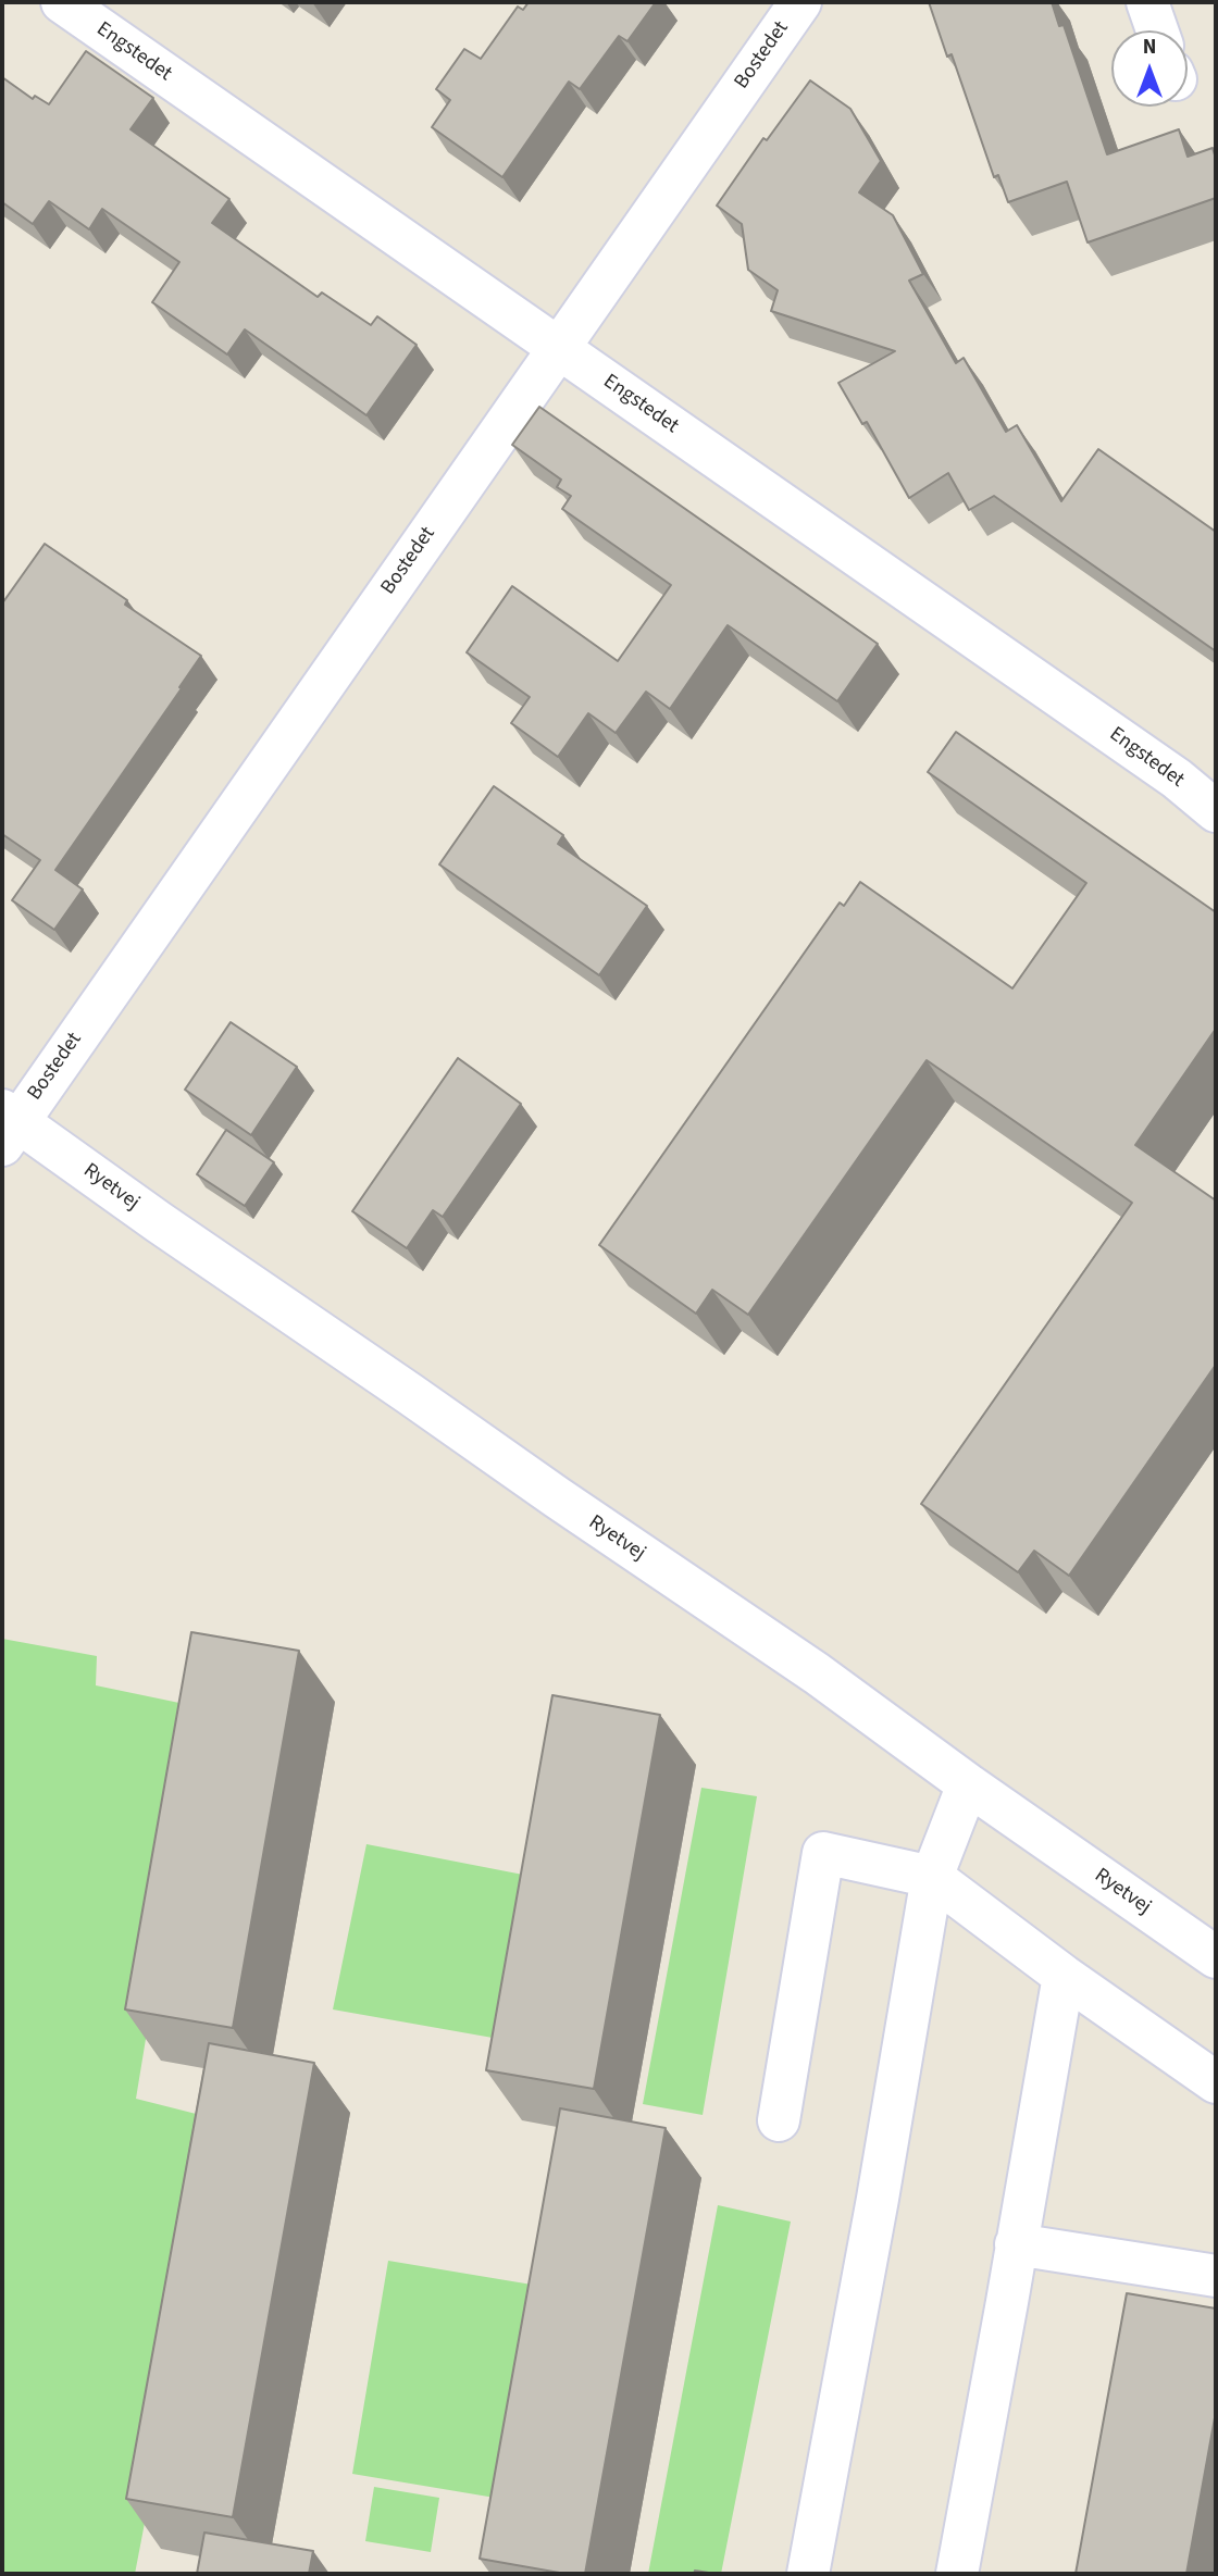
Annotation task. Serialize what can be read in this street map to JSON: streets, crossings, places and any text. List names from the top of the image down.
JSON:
{
  "streets": {
    "street": ["Engstedet", "Bostedet", "Ryetvej"]
  },
  "crossings": [
    ["Engstedet", "Bostedet"],
    ["Bostedet", "Ryetvej"]
  ],
  "north": "top"
}
